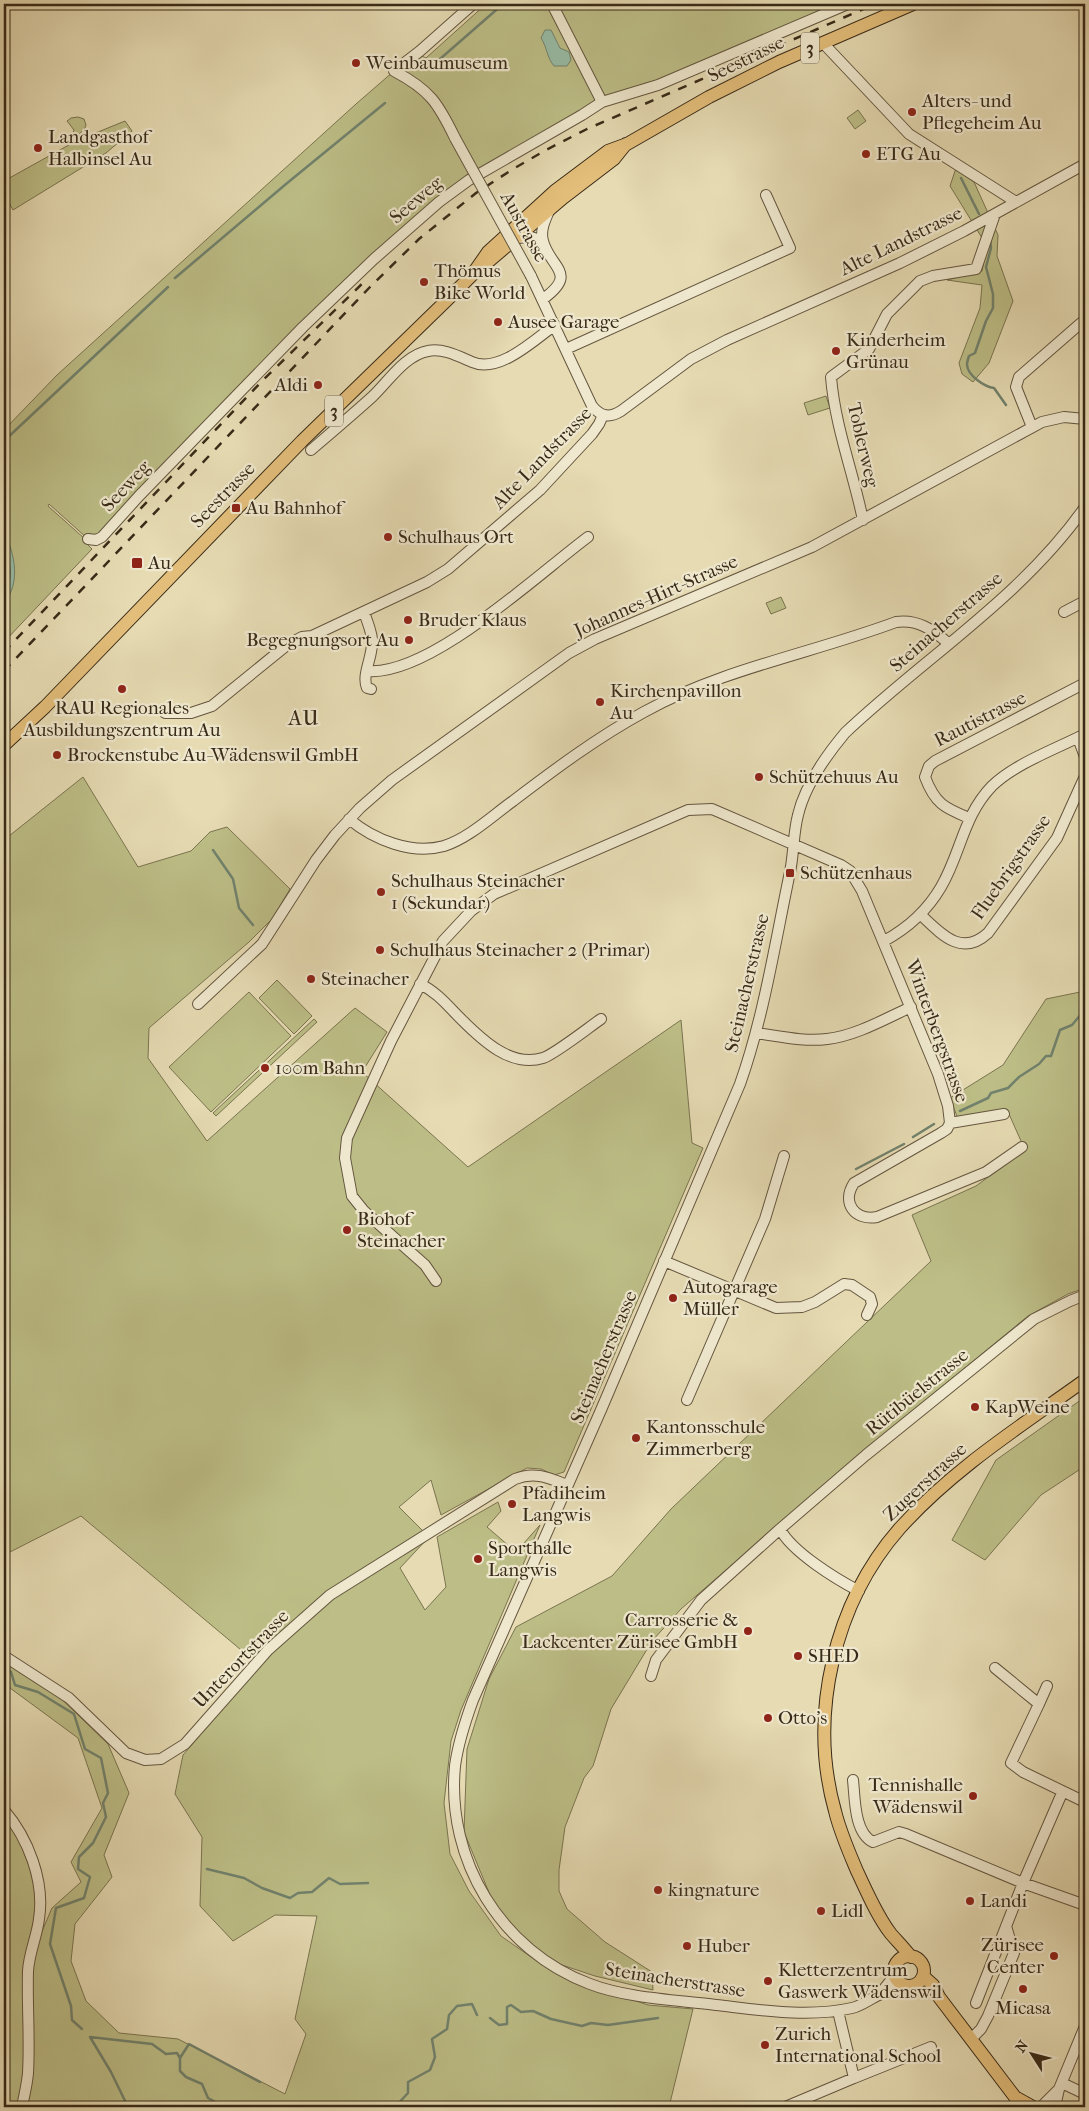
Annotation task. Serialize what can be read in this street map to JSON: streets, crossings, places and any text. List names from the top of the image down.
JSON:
{
  "streets": {
    "main road": ["3", "Seestrasse", "Zugerstrasse"],
    "street": [
      "Seeweg",
      "Austrasse",
      "Alte Landstrasse",
      "Toblerweg",
      "Johannes-Hirt-Strasse",
      "Steinacherstrasse",
      "Rautistrasse",
      "Fluebrigstrasse",
      "Winterbergstrasse",
      "Rütibüelstrasse",
      "Unterortstrasse"
    ]
  },
  "crossings": [
    ["Austrasse", "Alte Landstrasse"],
    ["Alte Landstrasse", "Toblerweg"],
    ["Toblerweg", "Johannes-Hirt-Strasse"],
    ["Steinacherstrasse", "Winterbergstrasse"],
    ["Steinacherstrasse", "Zugerstrasse"],
    ["Steinacherstrasse", "Unterortstrasse"]
  ],
  "districts": ["AU"],
  "places": {
    "other": [
      "Weinbaumuseum",
      "Alters- und Pflegeheim Au",
      "Landgasthof Halbinsel Au",
      "ETG Au",
      "Thömus Bike World",
      "Ausee Garage",
      "Kinderheim Grünau",
      "Aldi",
      "Schulhaus Ort",
      "Bruder Klaus",
      "Begegnungsort Au",
      "RAU Regionales Ausbildungszentrum Au",
      "Kirchenpavillon Au",
      "Brockenstube Au-Wädenswil GmbH",
      "Schützehuus Au",
      "Schulhaus Steinacher 1 (Sekundar)",
      "Schulhaus Steinacher 2 (Primar)",
      "Steinacher",
      "100m Bahn",
      "Biohof Steinacher",
      "Autogarage Müller",
      "KapWeine",
      "Kantonsschule Zimmerberg",
      "Pfadiheim Langwis",
      "Sporthalle Langwis",
      "Carrosserie & Lackcenter Zürisee GmbH",
      "SHED",
      "Otto's",
      "Tennishalle Wädenswil",
      "kingnature",
      "Landi",
      "Lidl",
      "Huber",
      "Zürisee Center",
      "Kletterzentrum Gaswerk Wädenswil",
      "Micasa",
      "Zurich International School"
    ],
    "transit": ["Au Bahnhof", "Au", "Schützenhaus"]
  },
  "north": "top left"
}
